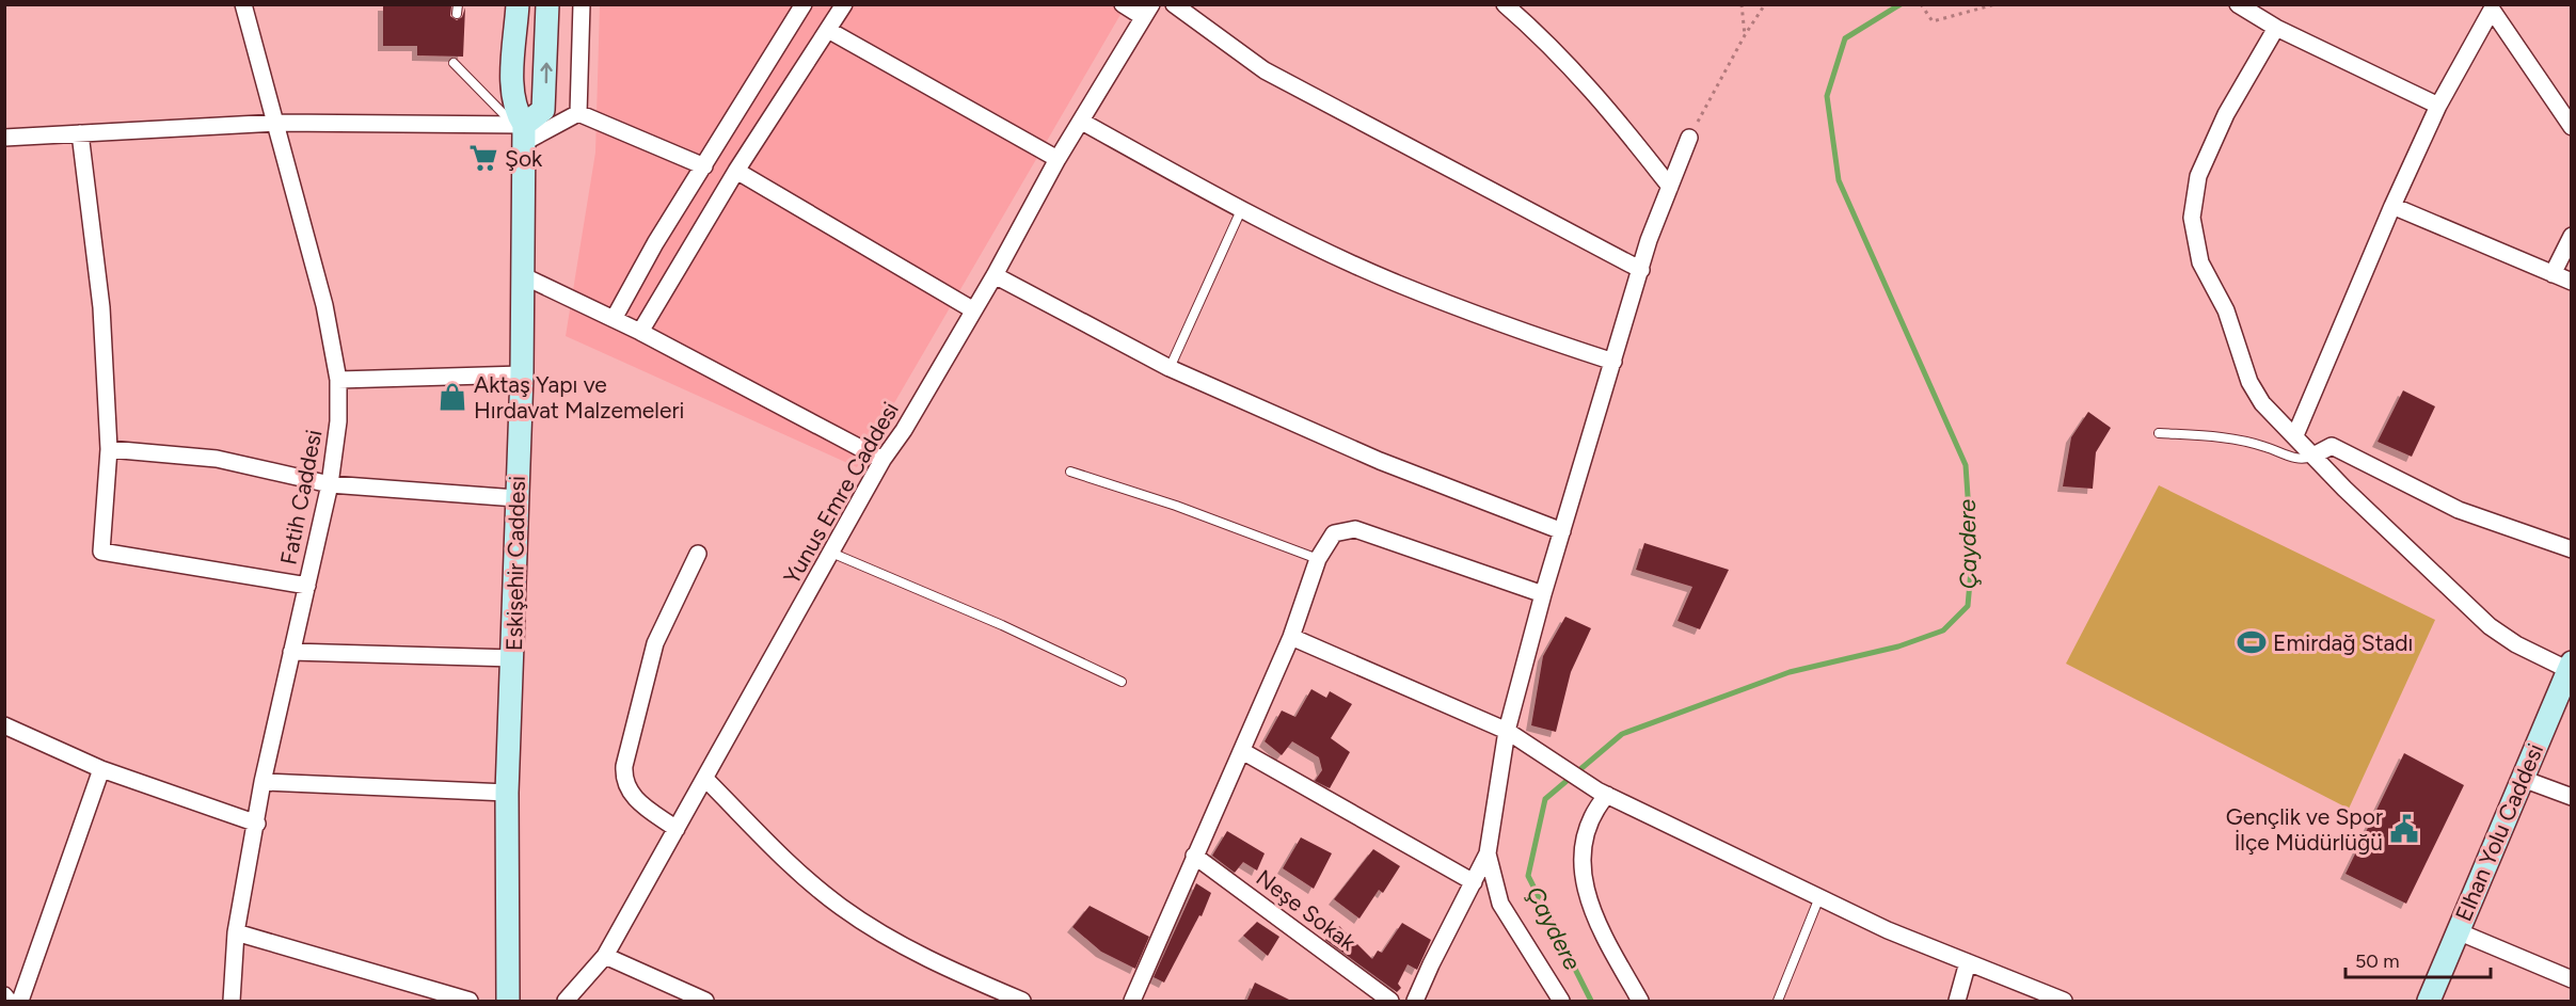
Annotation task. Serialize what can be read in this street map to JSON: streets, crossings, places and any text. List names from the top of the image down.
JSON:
{
  "streets": {
    "main road": ["Eskişehir Caddesi", "Elhan Yolu Caddesi"],
    "street": ["Yunus Emre Caddesi", "Fatih Caddesi", "Neşe Sokak"]
  },
  "water": ["Çaydere"],
  "places": {
    "supermarket": ["Şok"],
    "shop": ["Aktaş Yapı ve Hırdavat Malzemeleri"],
    "sports": ["Emirdağ Stadı"],
    "public building": ["Gençlik ve Spor İlçe Müdürlüğü"]
  },
  "scale_bar": "50 m"
}
